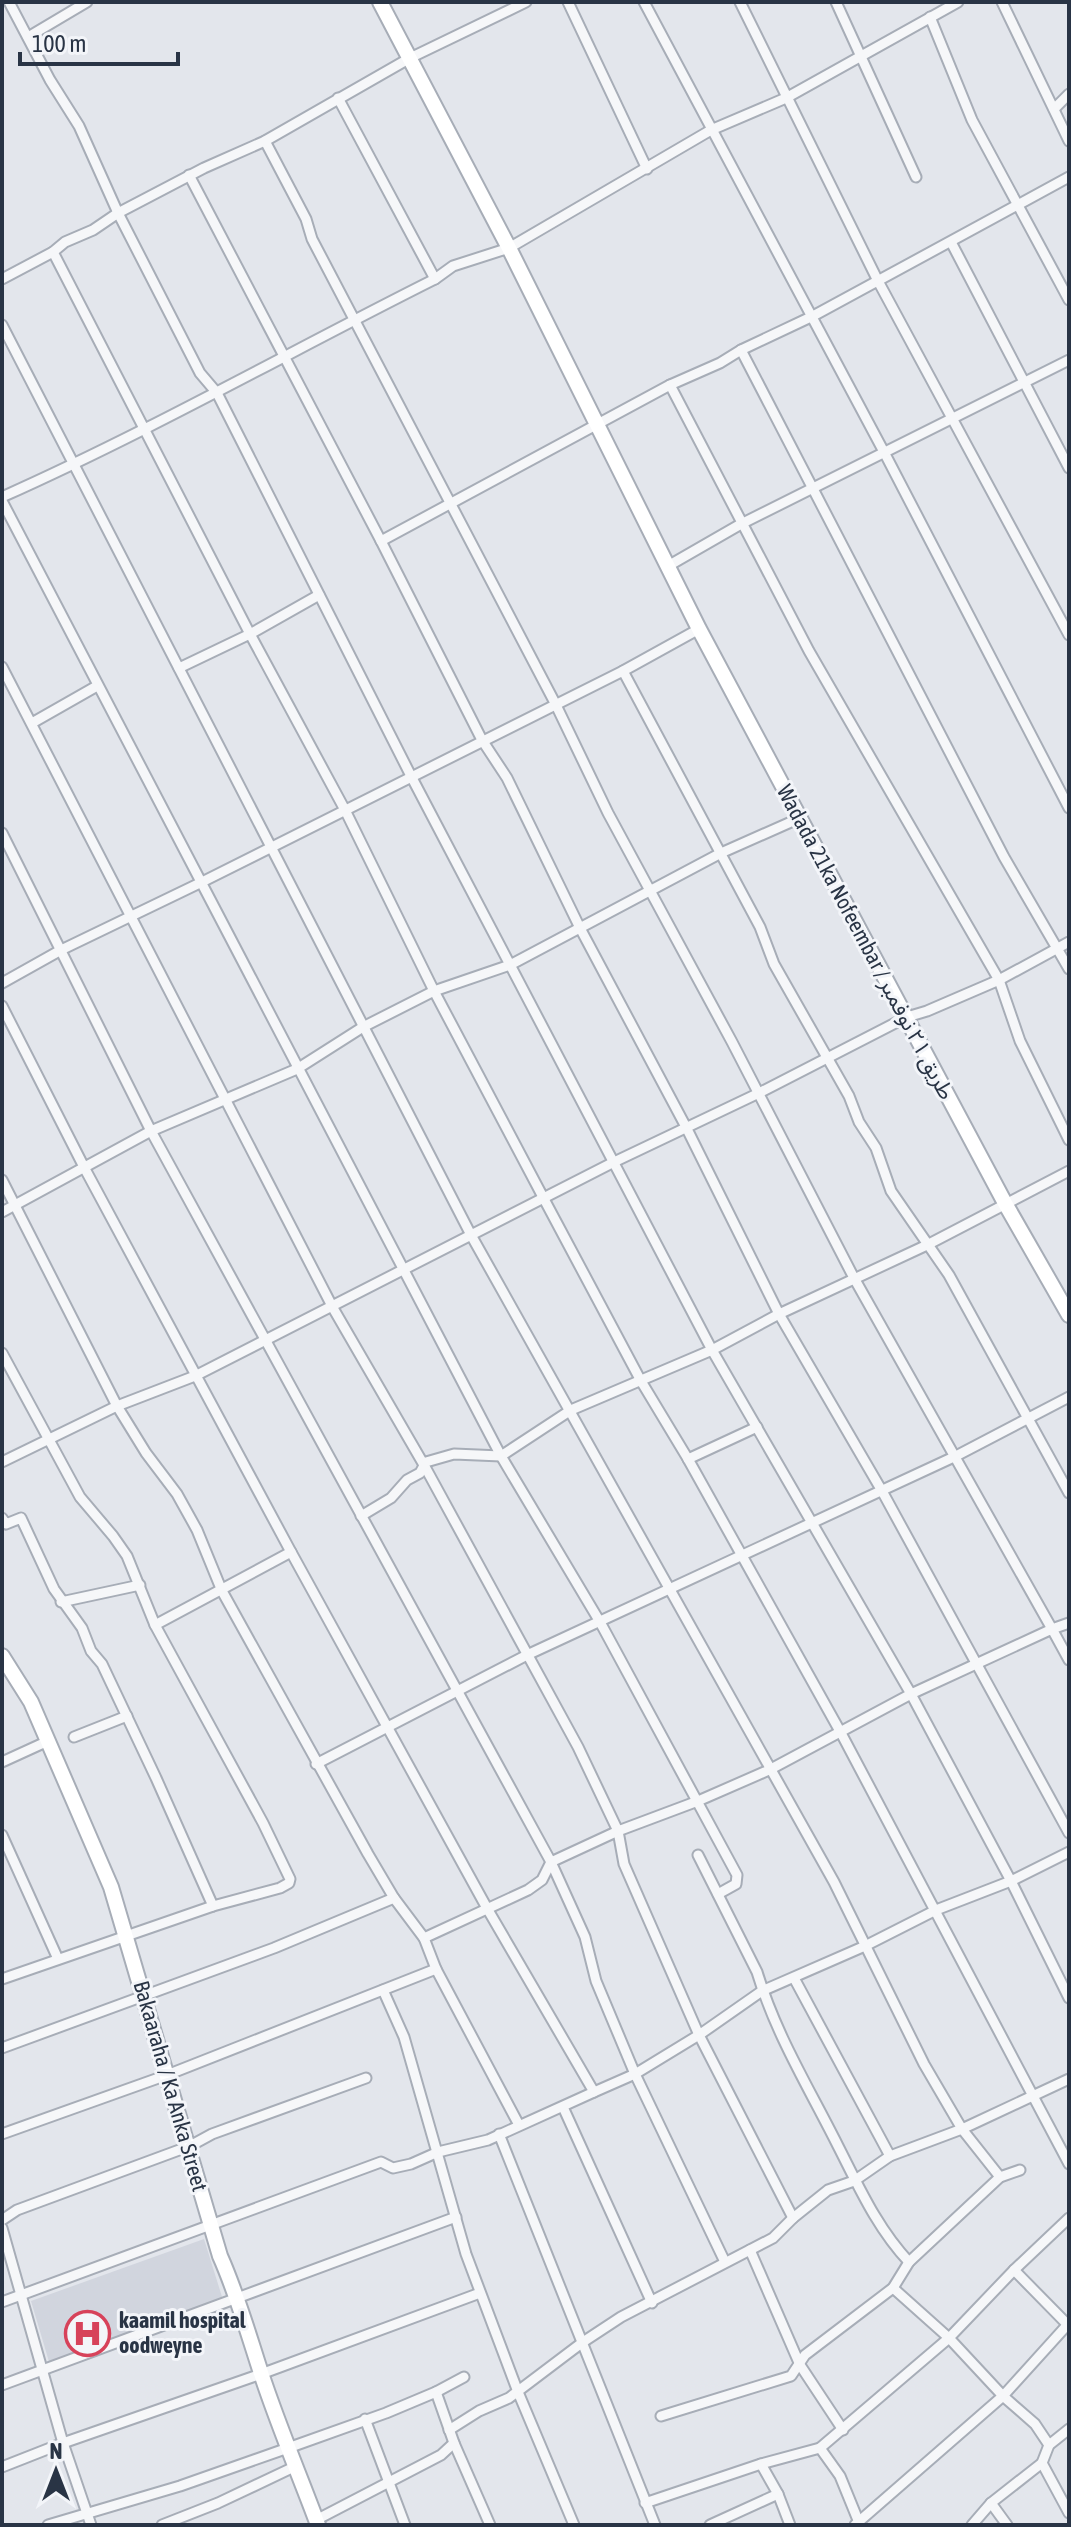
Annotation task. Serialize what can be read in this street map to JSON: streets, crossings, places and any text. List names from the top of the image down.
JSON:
{
  "streets": {
    "street": ["Wadada 21ka Nofeembar / طريق ٢١ نوفمبر", "Bakaaraha / Ka Anka Street"]
  },
  "places": {
    "hospital": ["kaamil hospital oodweyne"]
  },
  "scale_bar": "100 m",
  "north": "top"
}
